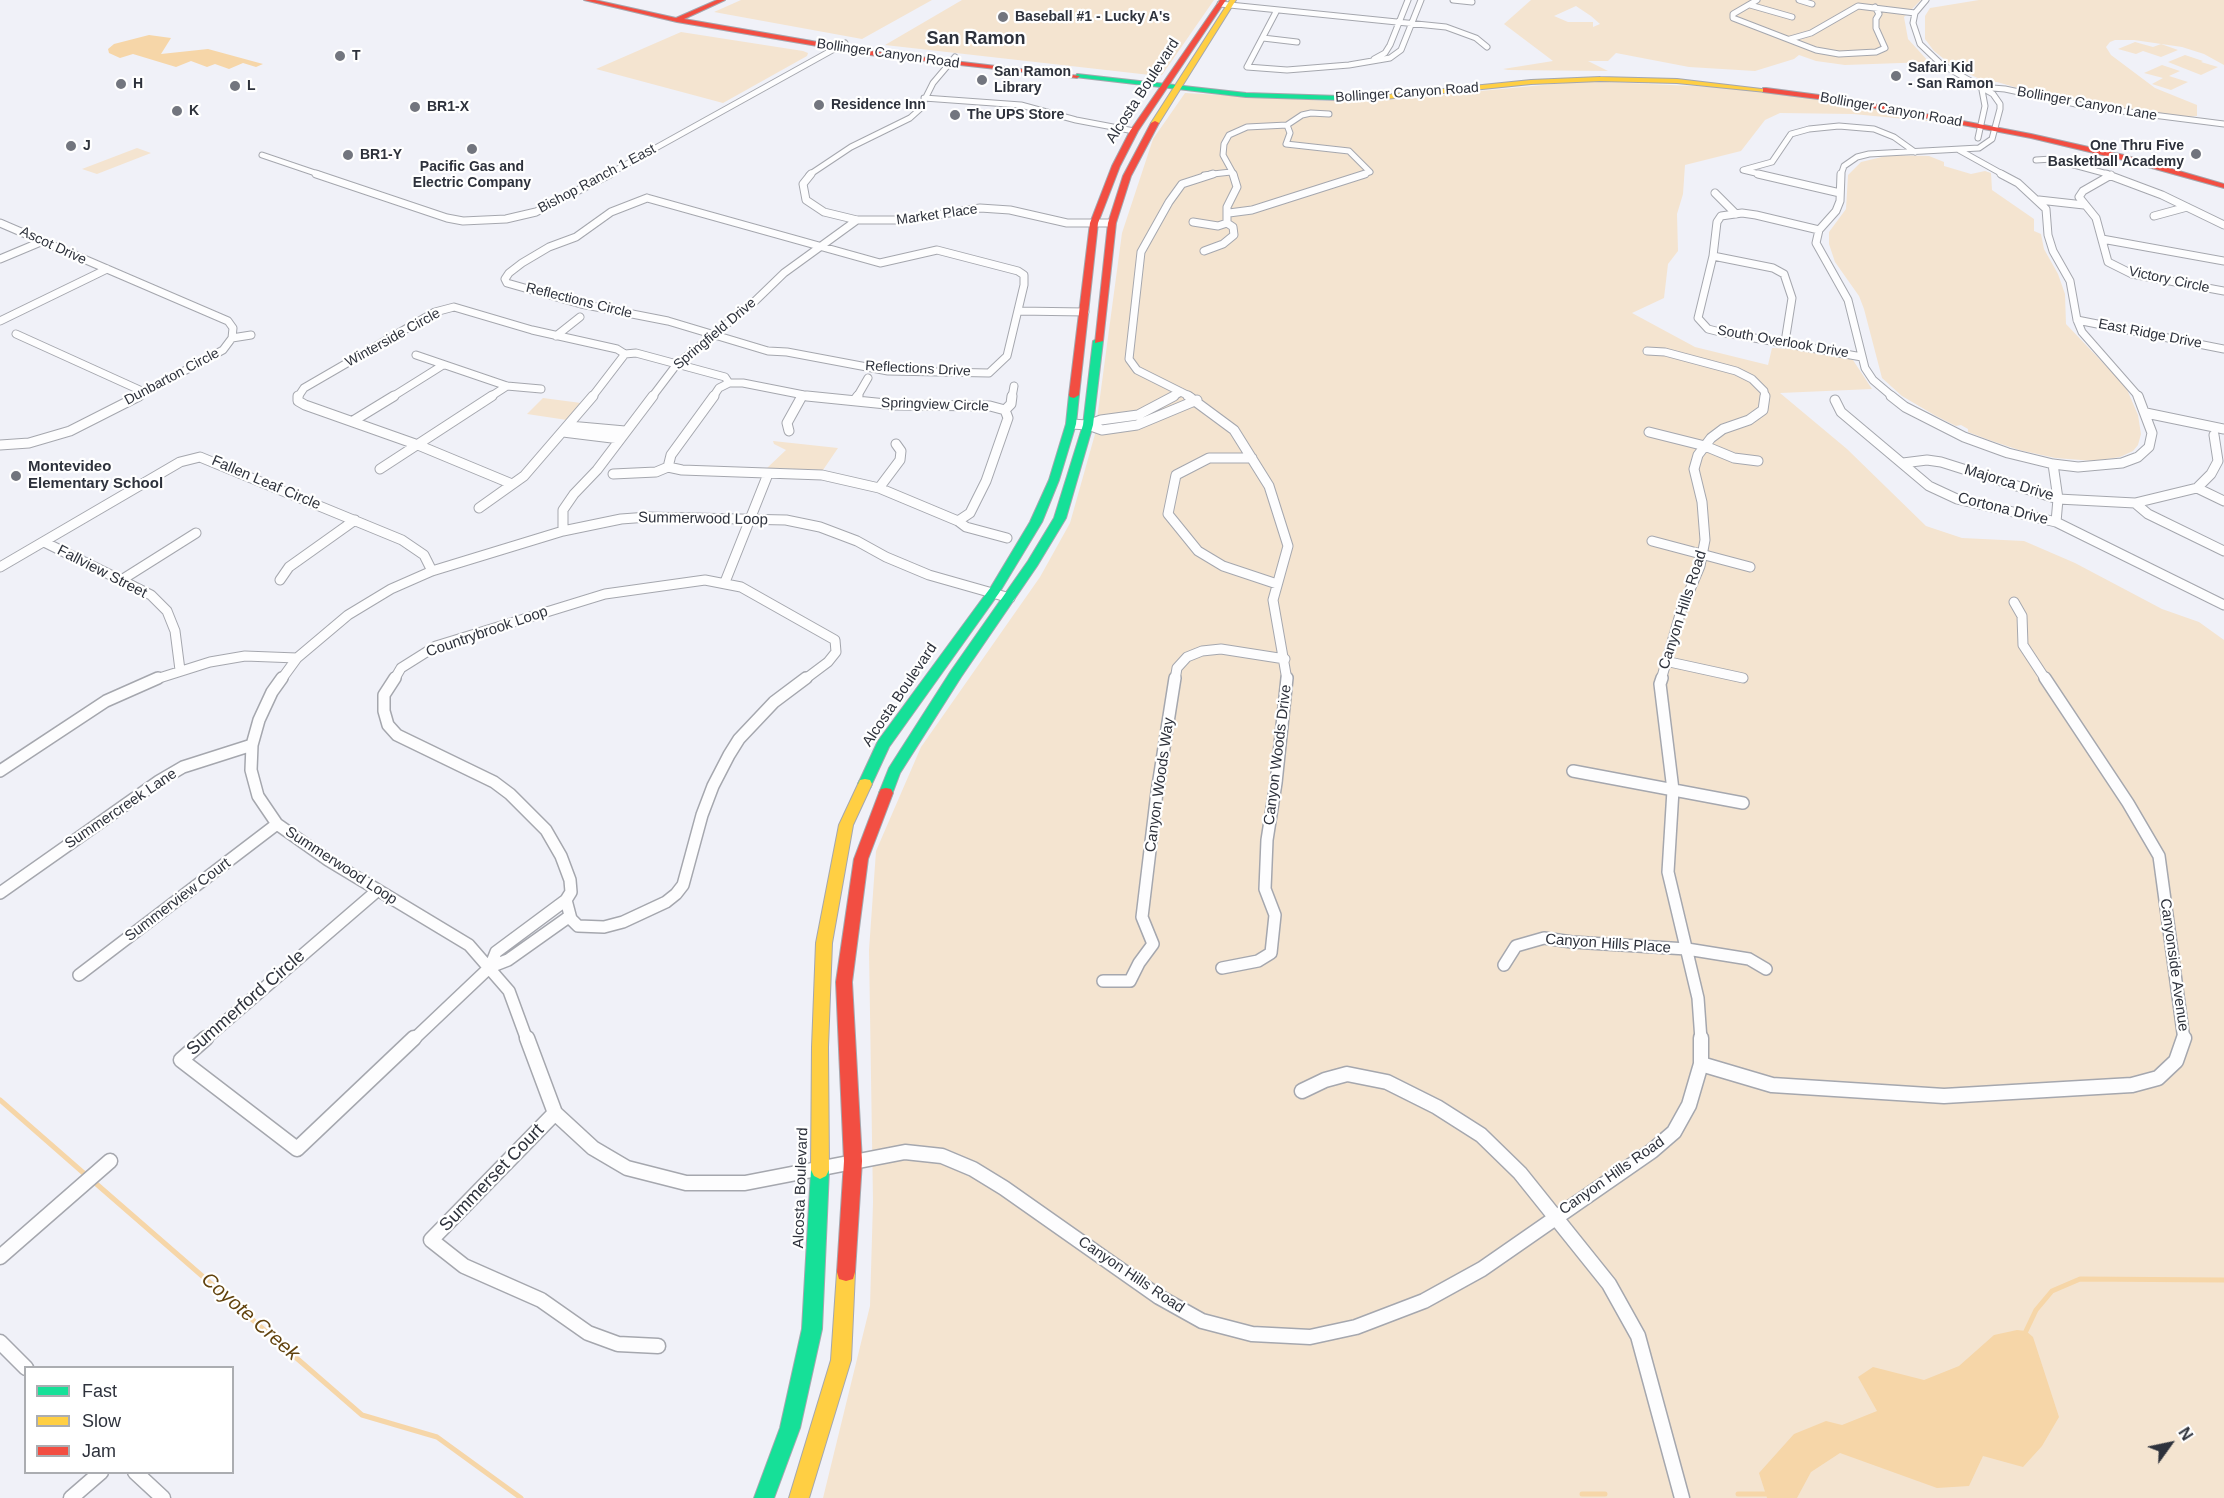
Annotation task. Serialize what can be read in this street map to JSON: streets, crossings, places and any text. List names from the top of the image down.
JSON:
{
  "streets": {
    "main road": ["Bollinger Canyon Road", "Alcosta Boulevard"],
    "street": [
      "Bollinger Canyon Lane",
      "Bishop Ranch 1 East",
      "Market Place",
      "Ascot Drive",
      "Victory Circle",
      "Reflections Circle",
      "Springfield Drive",
      "East Ridge Drive",
      "Winterside Circle",
      "South Overlook Drive",
      "Reflections Drive",
      "Dunbarton Circle",
      "Springview Circle",
      "Fallen Leaf Circle",
      "Majorca Drive",
      "Cortona Drive",
      "Summerwood Loop",
      "Fallview Street",
      "Canyon Hills Road",
      "Countrybrook Loop",
      "Canyon Woods Drive",
      "Canyon Woods Way",
      "Summercreek Lane",
      "Summerview Court",
      "Canyon Hills Place",
      "Canyonside Avenue",
      "Summerford Circle",
      "Summerset Court"
    ]
  },
  "crossings": [
    ["Bollinger Canyon Road", "Alcosta Boulevard"],
    ["Bollinger Canyon Road", "Bishop Ranch 1 East"],
    ["Bollinger Canyon Road", "Market Place"],
    ["Alcosta Boulevard", "Market Place"],
    ["Alcosta Boulevard", "Summerwood Loop"],
    ["Alcosta Boulevard", "Canyon Hills Road"],
    ["Market Place", "Springfield Drive"],
    ["Ascot Drive", "Dunbarton Circle"],
    ["Reflections Circle", "Springfield Drive"],
    ["Reflections Circle", "Reflections Drive"],
    ["Springfield Drive", "Winterside Circle"],
    ["Springfield Drive", "Reflections Drive"],
    ["Springfield Drive", "Springview Circle"],
    ["Springfield Drive", "Summerwood Loop"],
    ["Winterside Circle", "Springview Circle"],
    ["Fallen Leaf Circle", "Summerwood Loop"],
    ["Fallen Leaf Circle", "Fallview Street"],
    ["Majorca Drive", "Cortona Drive"],
    ["Summerwood Loop", "Canyon Hills Road"],
    ["Summerwood Loop", "Summercreek Lane"],
    ["Summerwood Loop", "Summerview Court"],
    ["Summerwood Loop", "Summerford Circle"],
    ["Summerwood Loop", "Summerset Court"],
    ["Canyon Hills Road", "Canyon Hills Place"],
    ["Canyon Hills Road", "Canyonside Avenue"],
    ["Canyon Woods Drive", "Canyon Woods Way"]
  ],
  "districts": ["San Ramon"],
  "water": ["Coyote Creek"],
  "places": [
    "Baseball #1 - Lucky A's",
    "T",
    "Safari Kid - San Ramon",
    "San Ramon Library",
    "H",
    "L",
    "Residence Inn",
    "BR1-X",
    "K",
    "The UPS Store",
    "J",
    "Pacific Gas and Electric Company",
    "One Thru Five Basketball Academy",
    "BR1-Y",
    "Montevideo Elementary School"
  ],
  "legend": ["Fast", "Slow", "Jam"],
  "north": "top right"
}
